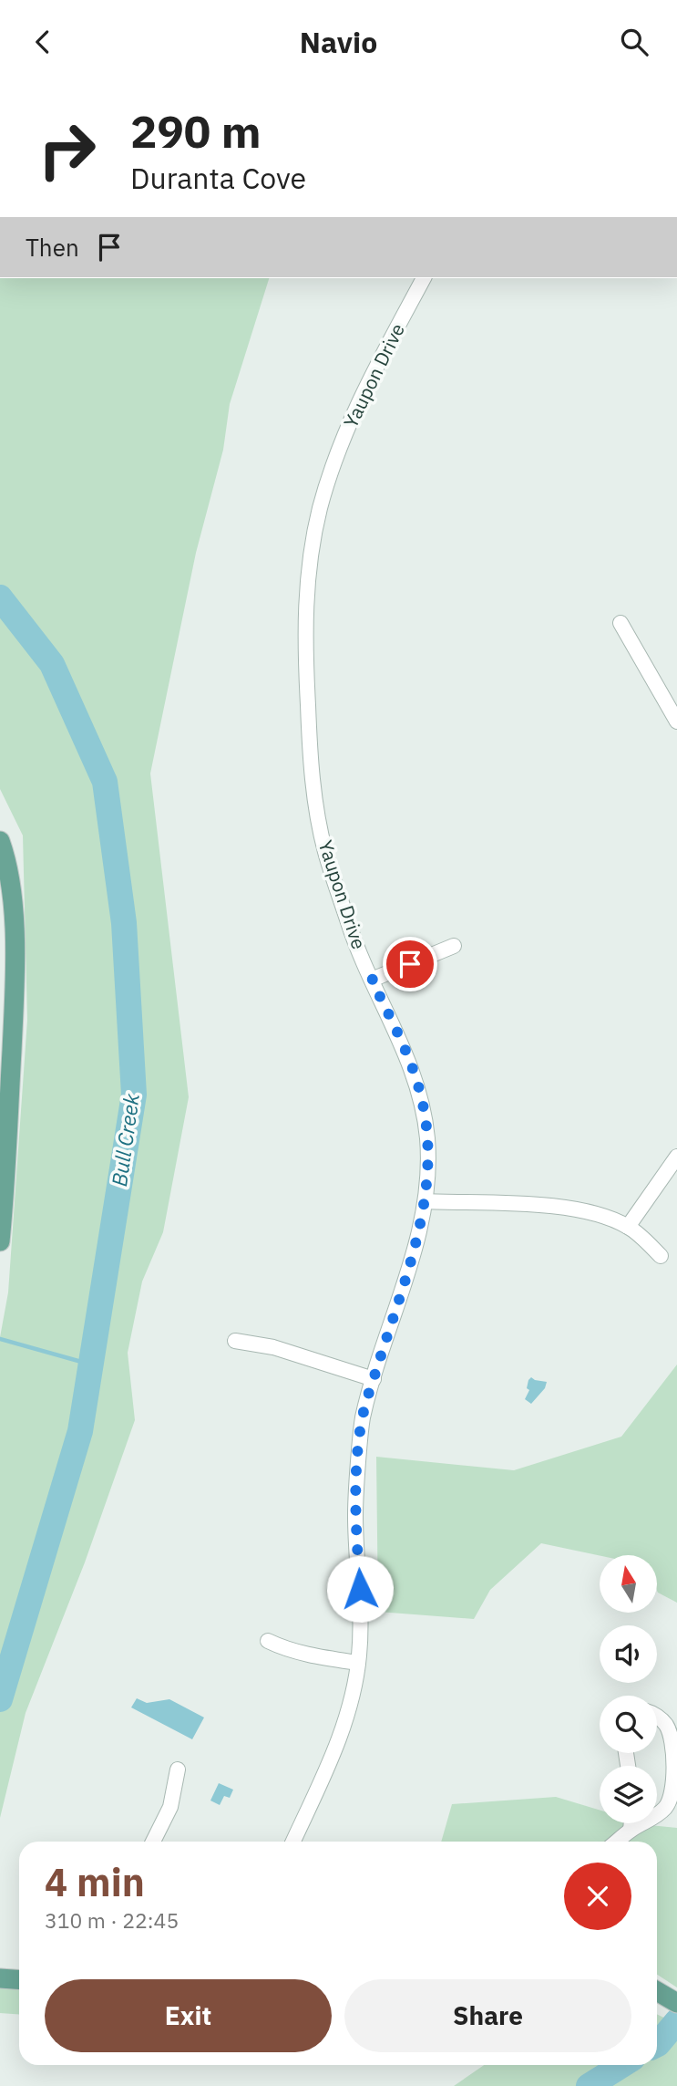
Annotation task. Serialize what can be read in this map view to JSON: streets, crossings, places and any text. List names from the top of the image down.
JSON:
{
  "streets": {
    "street": ["Yaupon Drive"]
  },
  "water": ["Bull Creek"],
  "north": "top",
  "page": {
    "header": "Navio",
    "turn": ["290 m", "Duranta Cove"],
    "then": "Then",
    "heading": ["4 min", "310 m · 22:45"],
    "buttons": ["Exit", "Share"]
  }
}
